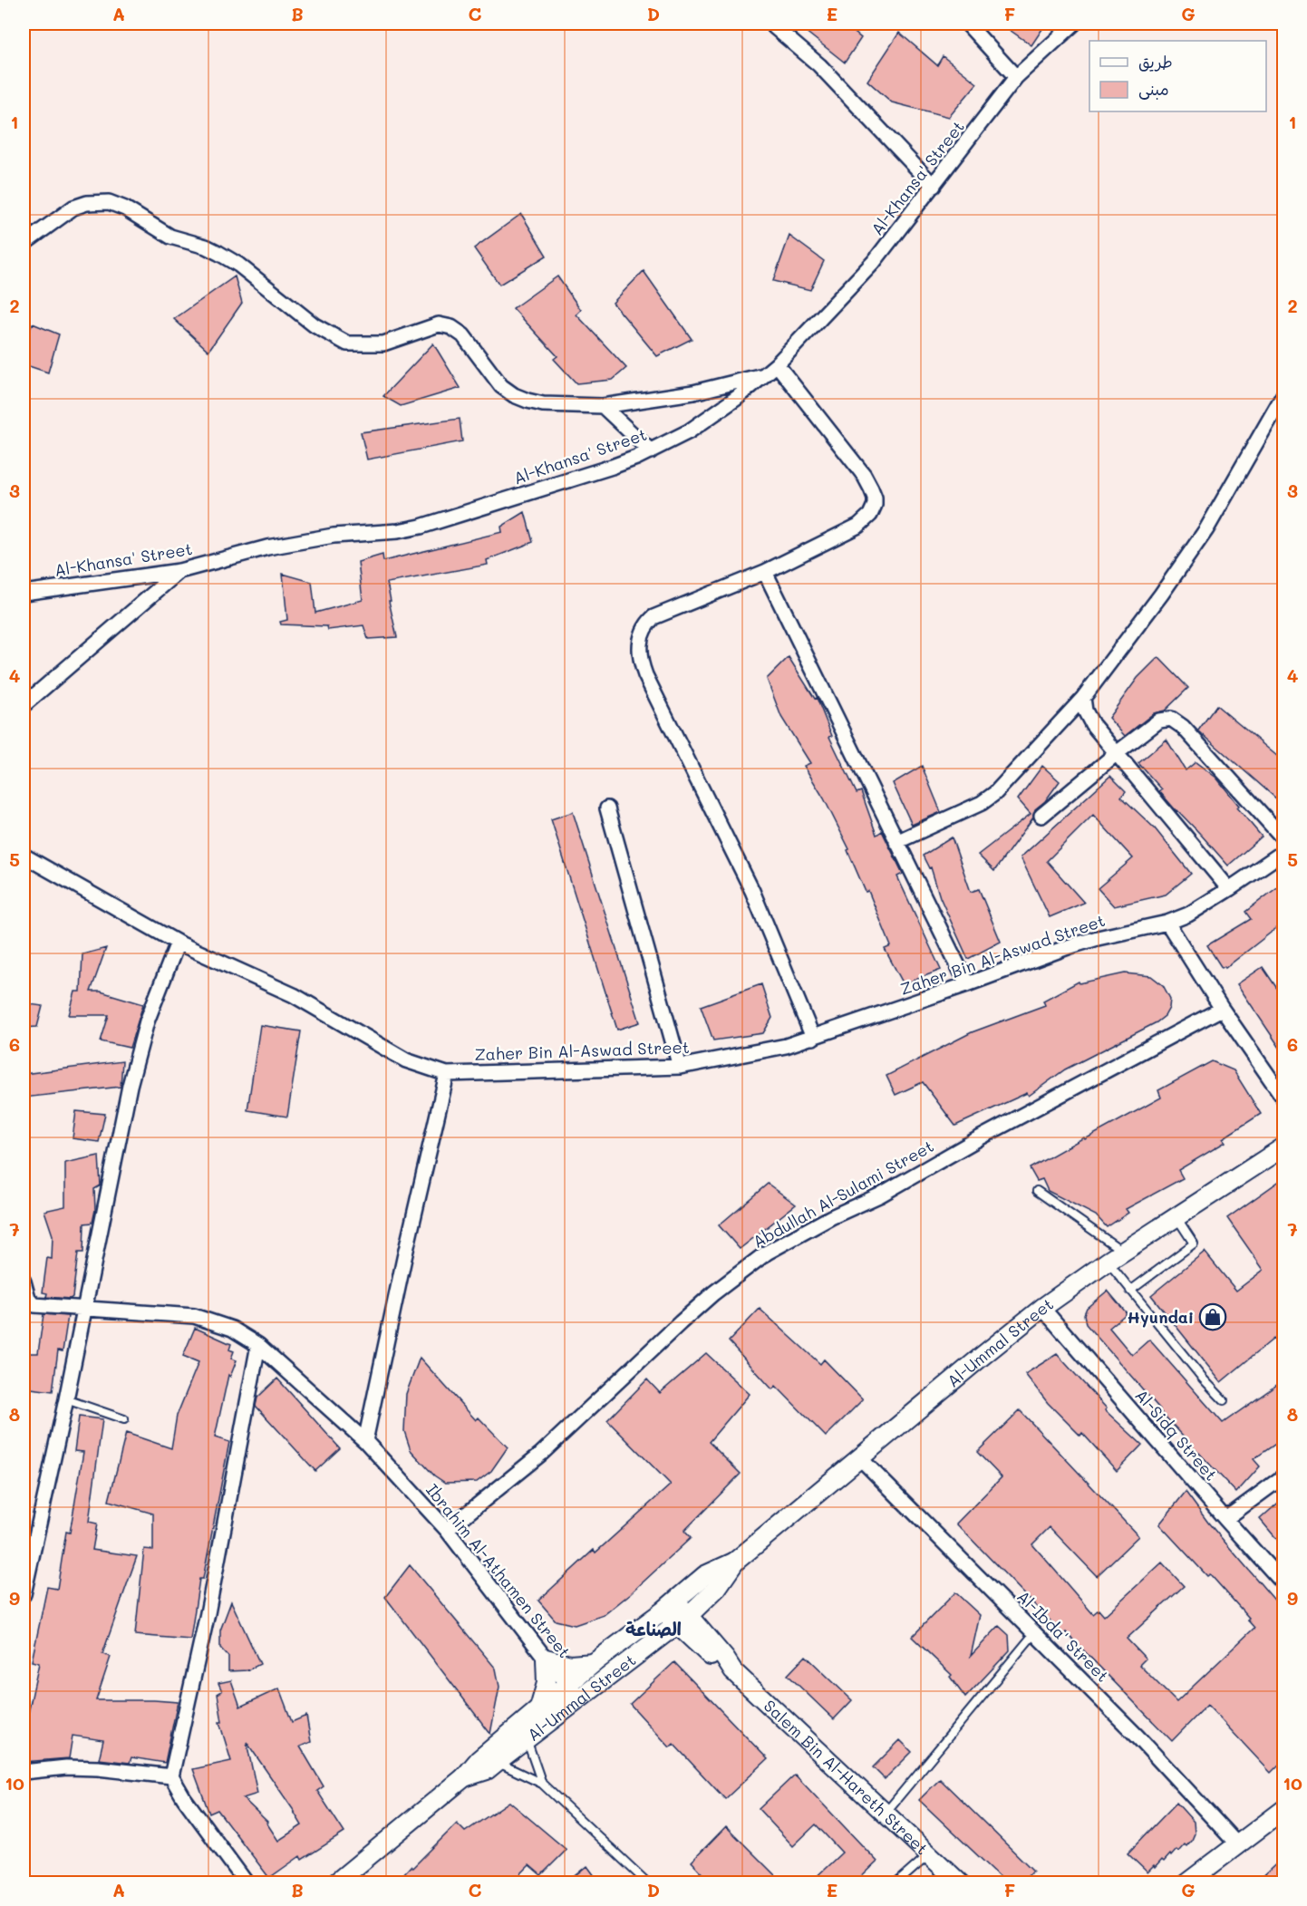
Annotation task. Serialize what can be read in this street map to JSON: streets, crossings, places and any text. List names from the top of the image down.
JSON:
{
  "streets": {
    "street": [
      "Al-Khansa' Street",
      "Zaher Bin Al-Aswad Street",
      "Abdullah Al-Sulami Street",
      "Al-Ummal Street",
      "Al-Sidq Street",
      "Ibrahim Al-Athamen Street",
      "Al-Ibda' Street",
      "Salem Bin Al-Hareth Street"
    ]
  },
  "crossings": [
    ["Abdullah Al-Sulami Street", "Ibrahim Al-Athamen Street"],
    ["Al-Ummal Street", "Al-Sidq Street"],
    ["Al-Ummal Street", "Ibrahim Al-Athamen Street"],
    ["Al-Ummal Street", "Al-Ibda' Street"],
    ["Al-Ummal Street", "Salem Bin Al-Hareth Street"]
  ],
  "districts": ["الصناعة"],
  "places": {
    "shop": ["Hyundai"]
  },
  "legend": ["طريق", "مبنى"],
  "grid": {
    "columns": [
      "A",
      "B",
      "C",
      "D",
      "E",
      "F",
      "G"
    ],
    "rows": [
      "1",
      "2",
      "3",
      "4",
      "5",
      "6",
      "7",
      "8",
      "9",
      "10"
    ]
  }
}
